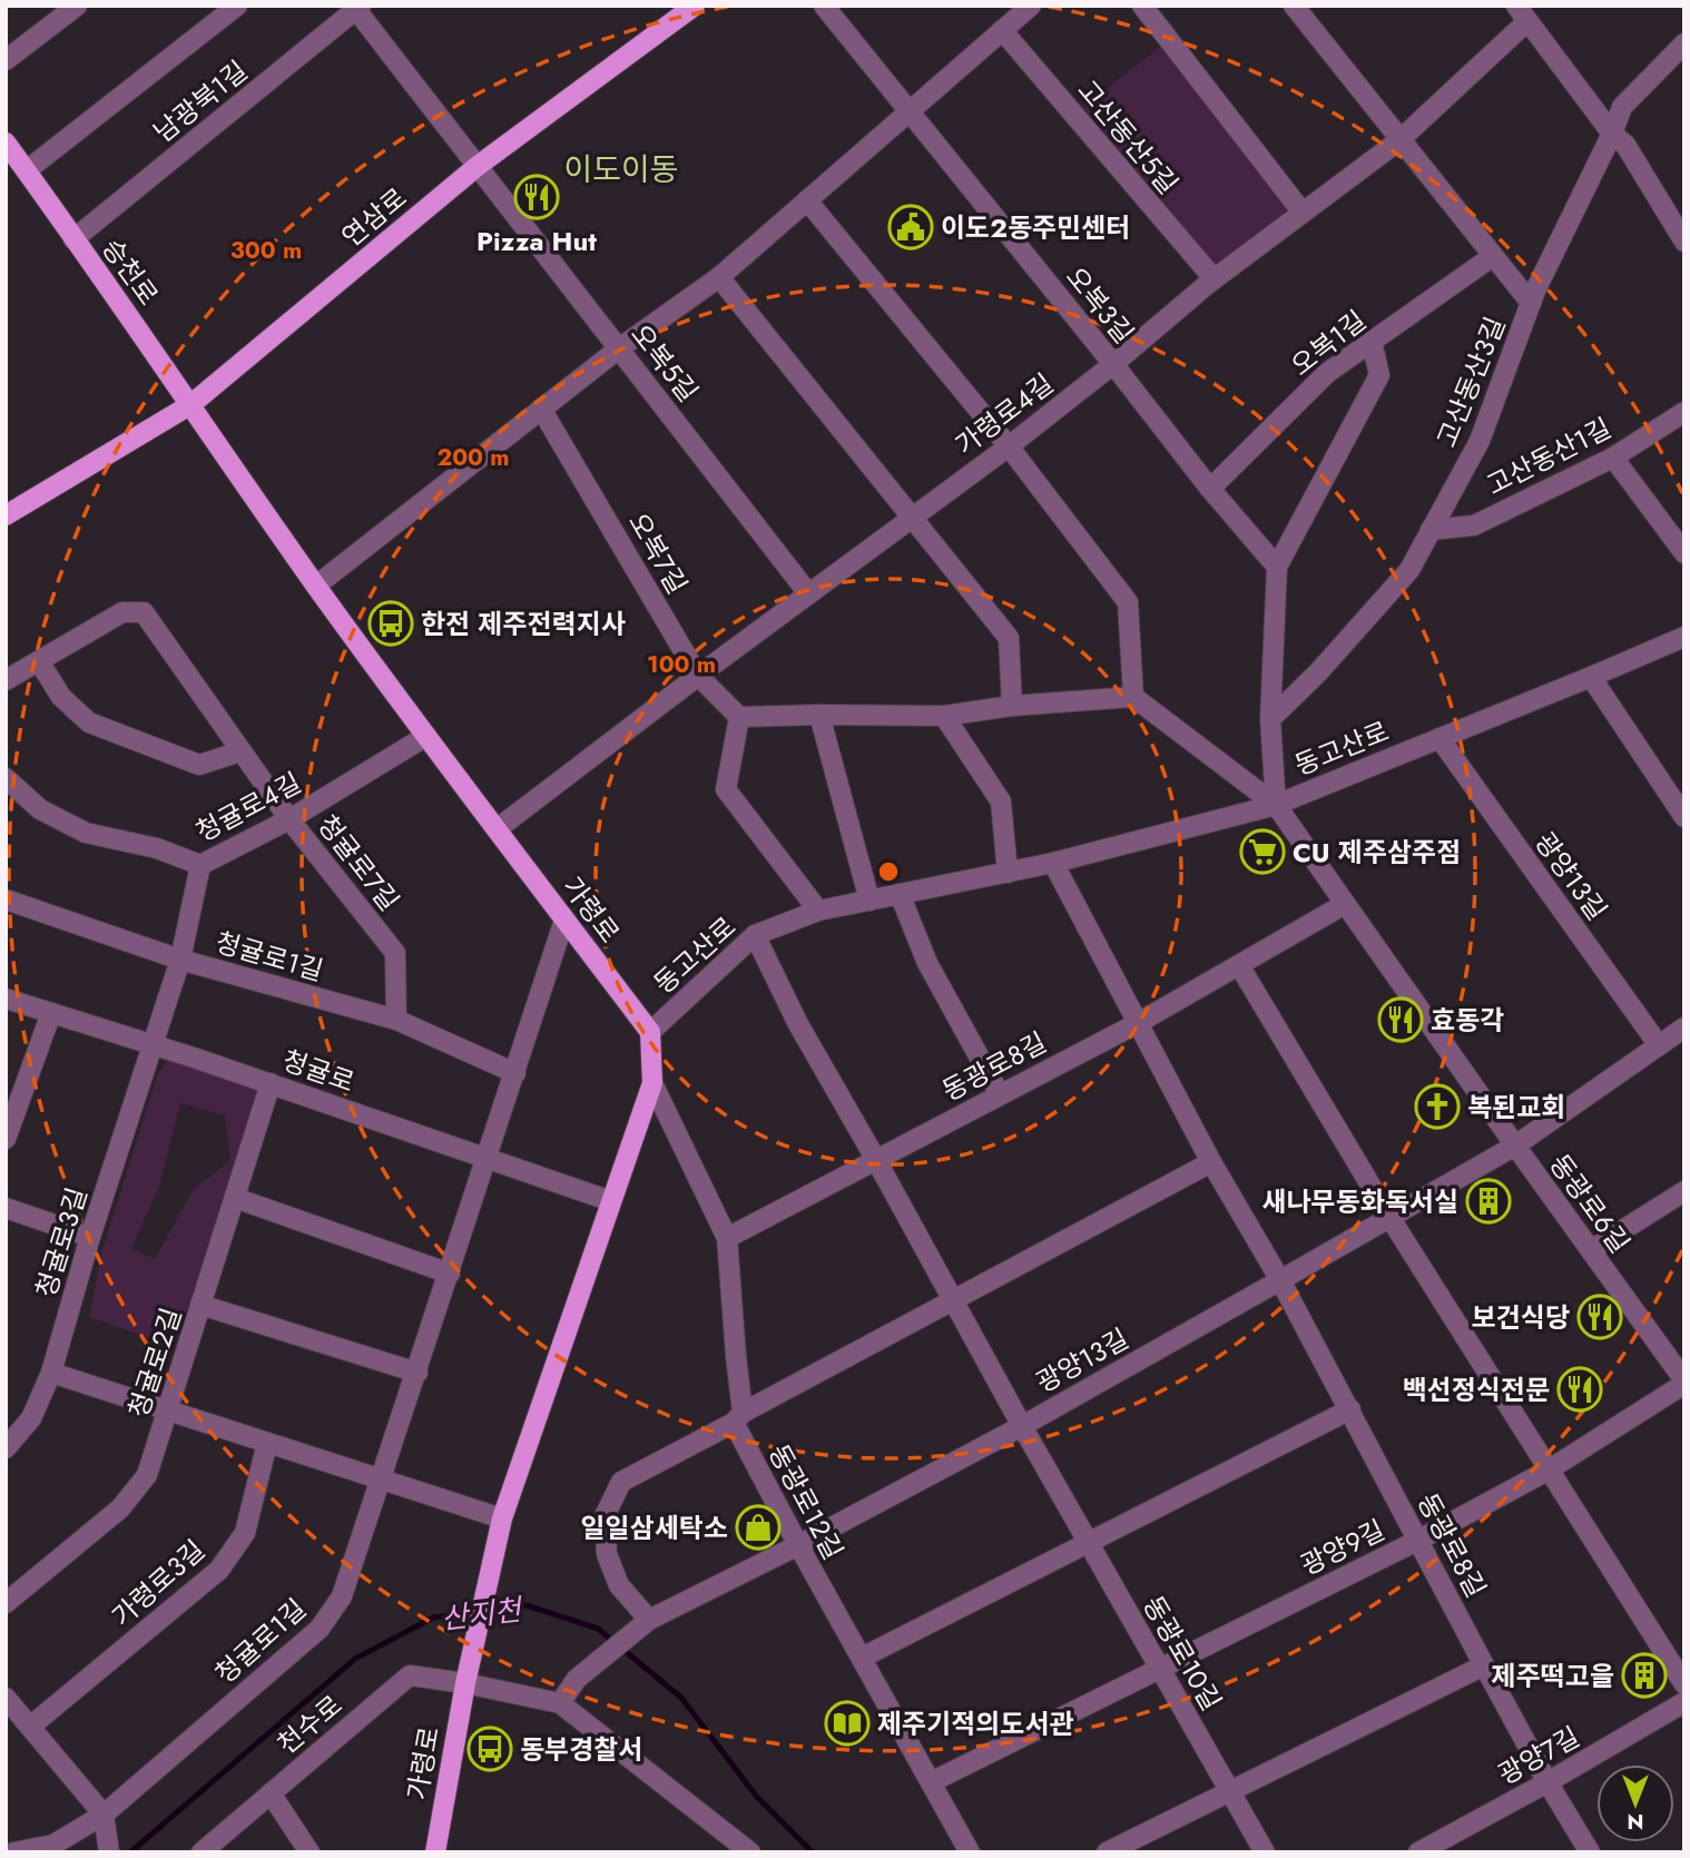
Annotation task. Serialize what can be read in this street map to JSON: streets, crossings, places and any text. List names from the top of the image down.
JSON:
{
  "streets": {
    "main road": ["연삼로", "승천로", "가령로"],
    "street": [
      "남광북1길",
      "고산동산5길",
      "오복3길",
      "오복1길",
      "오복5길",
      "고산동산3길",
      "가령로4길",
      "고산동산1길",
      "오복7길",
      "동고산로",
      "청귤로4길",
      "청귤로7길",
      "광양13길",
      "청귤로1길",
      "동광로8길",
      "청귤로",
      "동광로6길",
      "청귤로3길",
      "청귤로2길",
      "동광로12길",
      "광양9길",
      "가령로3길",
      "동광로10길",
      "천수로",
      "광양7길"
    ]
  },
  "crossings": [
    ["남광북1길", "승천로"],
    ["남광북1길", "오복5길"],
    ["고산동산5길", "가령로4길"],
    ["연삼로", "승천로"],
    ["연삼로", "오복5길"],
    ["연삼로", "가령로"],
    ["승천로", "가령로"],
    ["오복3길", "오복1길"],
    ["오복3길", "가령로4길"],
    ["오복5길", "가령로4길"],
    ["고산동산3길", "고산동산1길"],
    ["가령로4길", "오복7길"],
    ["가령로4길", "가령로"],
    ["동고산로", "광양13길"],
    ["동고산로", "가령로"],
    ["동고산로", "동광로8길"],
    ["동고산로", "동광로6길"],
    ["동고산로", "동광로10길"],
    ["청귤로4길", "청귤로7길"],
    ["청귤로4길", "가령로"],
    ["청귤로4길", "청귤로3길"],
    ["청귤로7길", "청귤로1길"],
    ["광양13길", "동광로8길"],
    ["광양13길", "동광로6길"],
    ["광양13길", "동광로12길"],
    ["광양13길", "동광로10길"],
    ["광양13길", "천수로"],
    ["가령로", "청귤로1길"],
    ["가령로", "천수로"],
    ["청귤로1길", "청귤로"],
    ["청귤로1길", "청귤로3길"],
    ["동광로8길", "광양9길"],
    ["동광로8길", "동광로10길"],
    ["동광로8길", "광양7길"],
    ["청귤로", "청귤로3길"],
    ["청귤로", "청귤로2길"],
    ["동광로6길", "광양9길"],
    ["동광로12길", "광양9길"],
    ["광양9길", "동광로10길"]
  ],
  "districts": ["이도이동"],
  "water": ["산지천"],
  "places": {
    "restaurant": [
      "Pizza Hut",
      "효동각",
      "보건식당",
      "백선정식전문"
    ],
    "public building": ["이도2동주민센터"],
    "bus stop": ["한전 제주전력지사", "동부경찰서"],
    "supermarket": ["CU 제주삼주점"],
    "church": ["복된교회"],
    "building": ["새나무동화독서실", "제주떡고을"],
    "shop": ["일일삼세탁소"],
    "library": ["제주기적의도서관"]
  },
  "north": "bottom",
  "rings": ["300 m", "200 m", "100 m"]
}
